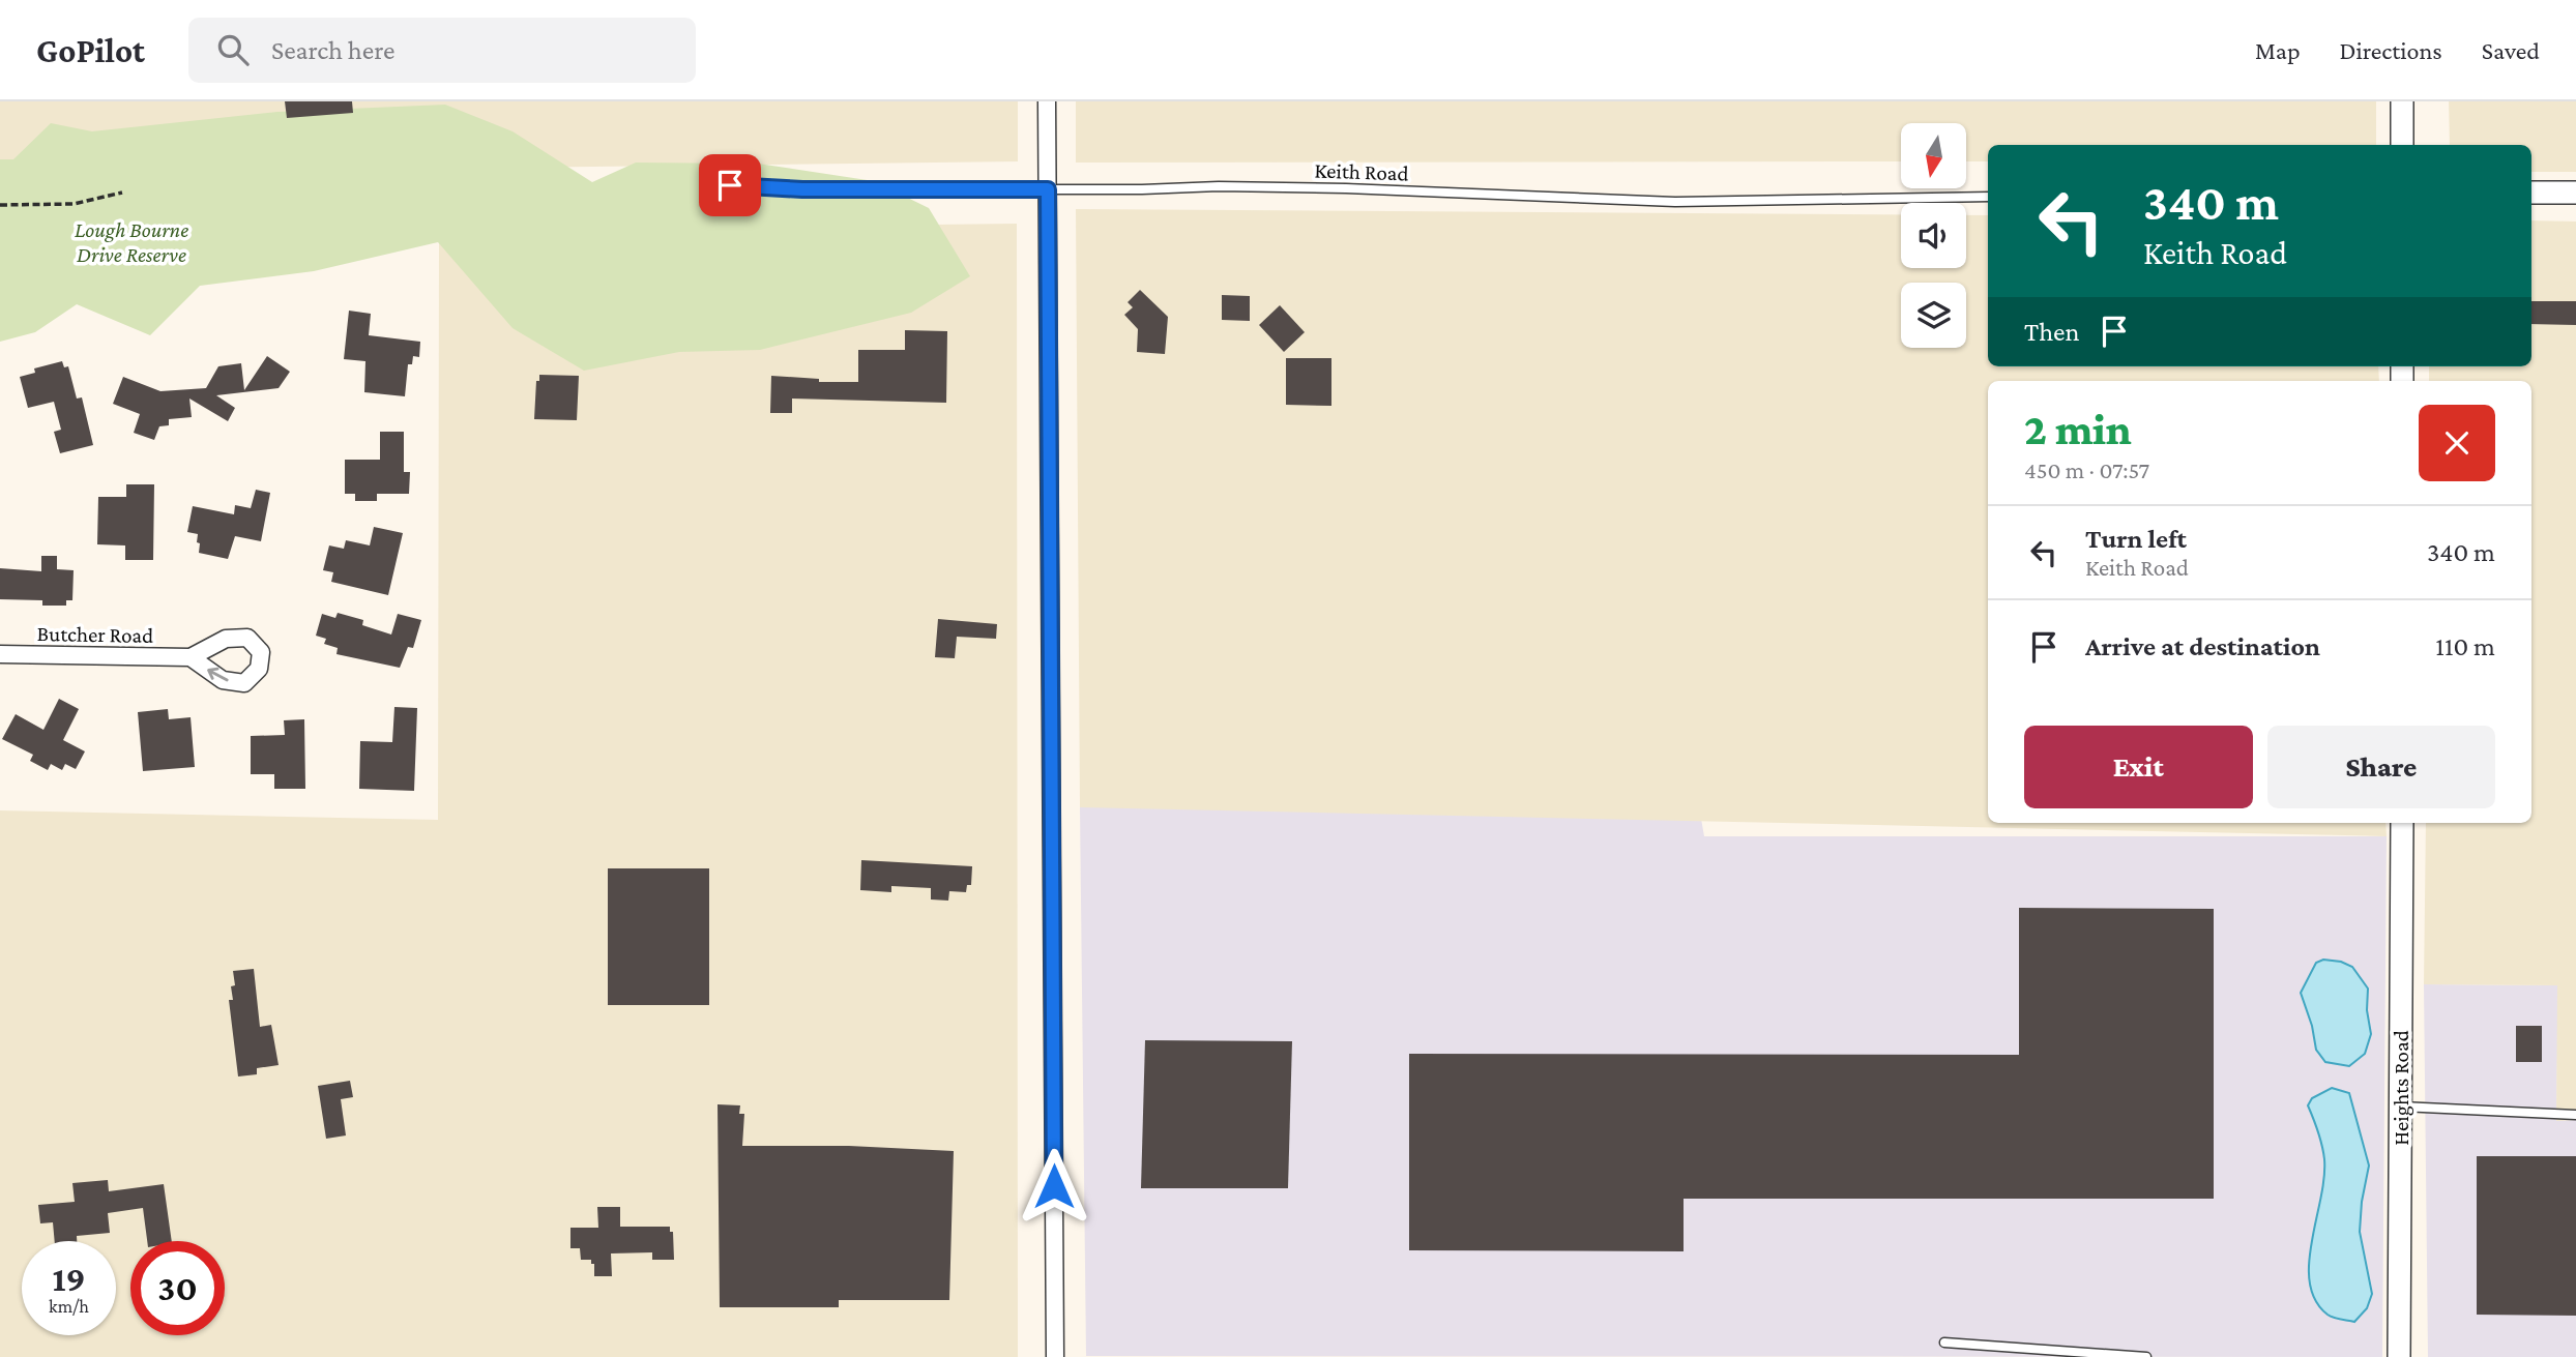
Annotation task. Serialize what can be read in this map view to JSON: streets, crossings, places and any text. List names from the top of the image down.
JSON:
{
  "streets": {
    "street": ["Butcher Road", "Heights Road"],
    "lane": ["Keith Road"]
  },
  "parks": ["Lough Bourne Drive Reserve"],
  "north": "bottom",
  "page": {
    "header": "GoPilot",
    "search": "Search here",
    "nav": ["Map", "Directions", "Saved"],
    "turn": ["340 m", "Keith Road"],
    "then": "Then",
    "heading": ["2 min", "450 m · 07:57"],
    "list": [
      {
        "name": "Turn left",
        "note": "Keith Road",
        "value": "340 m"
      },
      {
        "name": "Arrive at destination",
        "value": "110 m"
      }
    ],
    "buttons": ["Exit", "Share"],
    "speed": "19 km/h",
    "limit": "30"
  }
}
